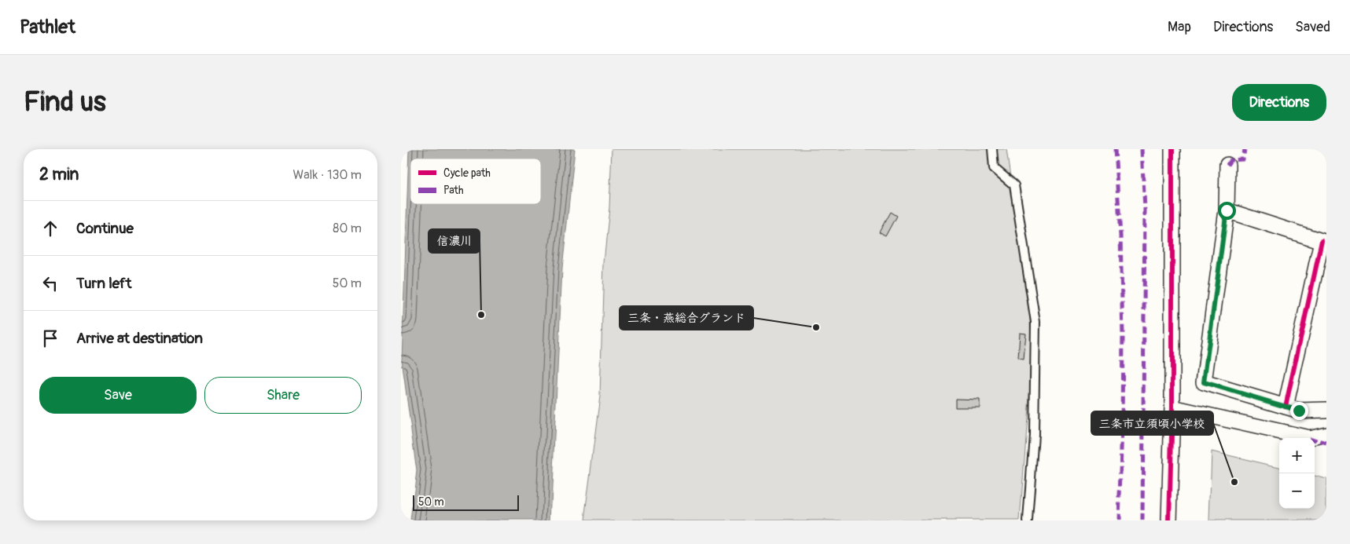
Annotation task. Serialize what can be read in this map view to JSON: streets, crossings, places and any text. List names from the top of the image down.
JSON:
{
  "places": ["信濃川", "三条・燕総合グランド", "三条市立須頃小学校"],
  "legend": ["Cycle path", "Path"],
  "scale_bar": "50 m",
  "page": {
    "header": "Pathlet",
    "nav": ["Map", "Directions", "Saved"],
    "buttons": [
      "Directions",
      ["Save", "Share"]
    ],
    "title": "Find us",
    "heading": ["2 min", "Walk · 130 m"],
    "list": [
      ["Continue", "80 m"],
      ["Turn left", "50 m"],
      "Arrive at destination"
    ],
    "map_buttons": ["+", "−"],
    "scale": "50 m"
  }
}
